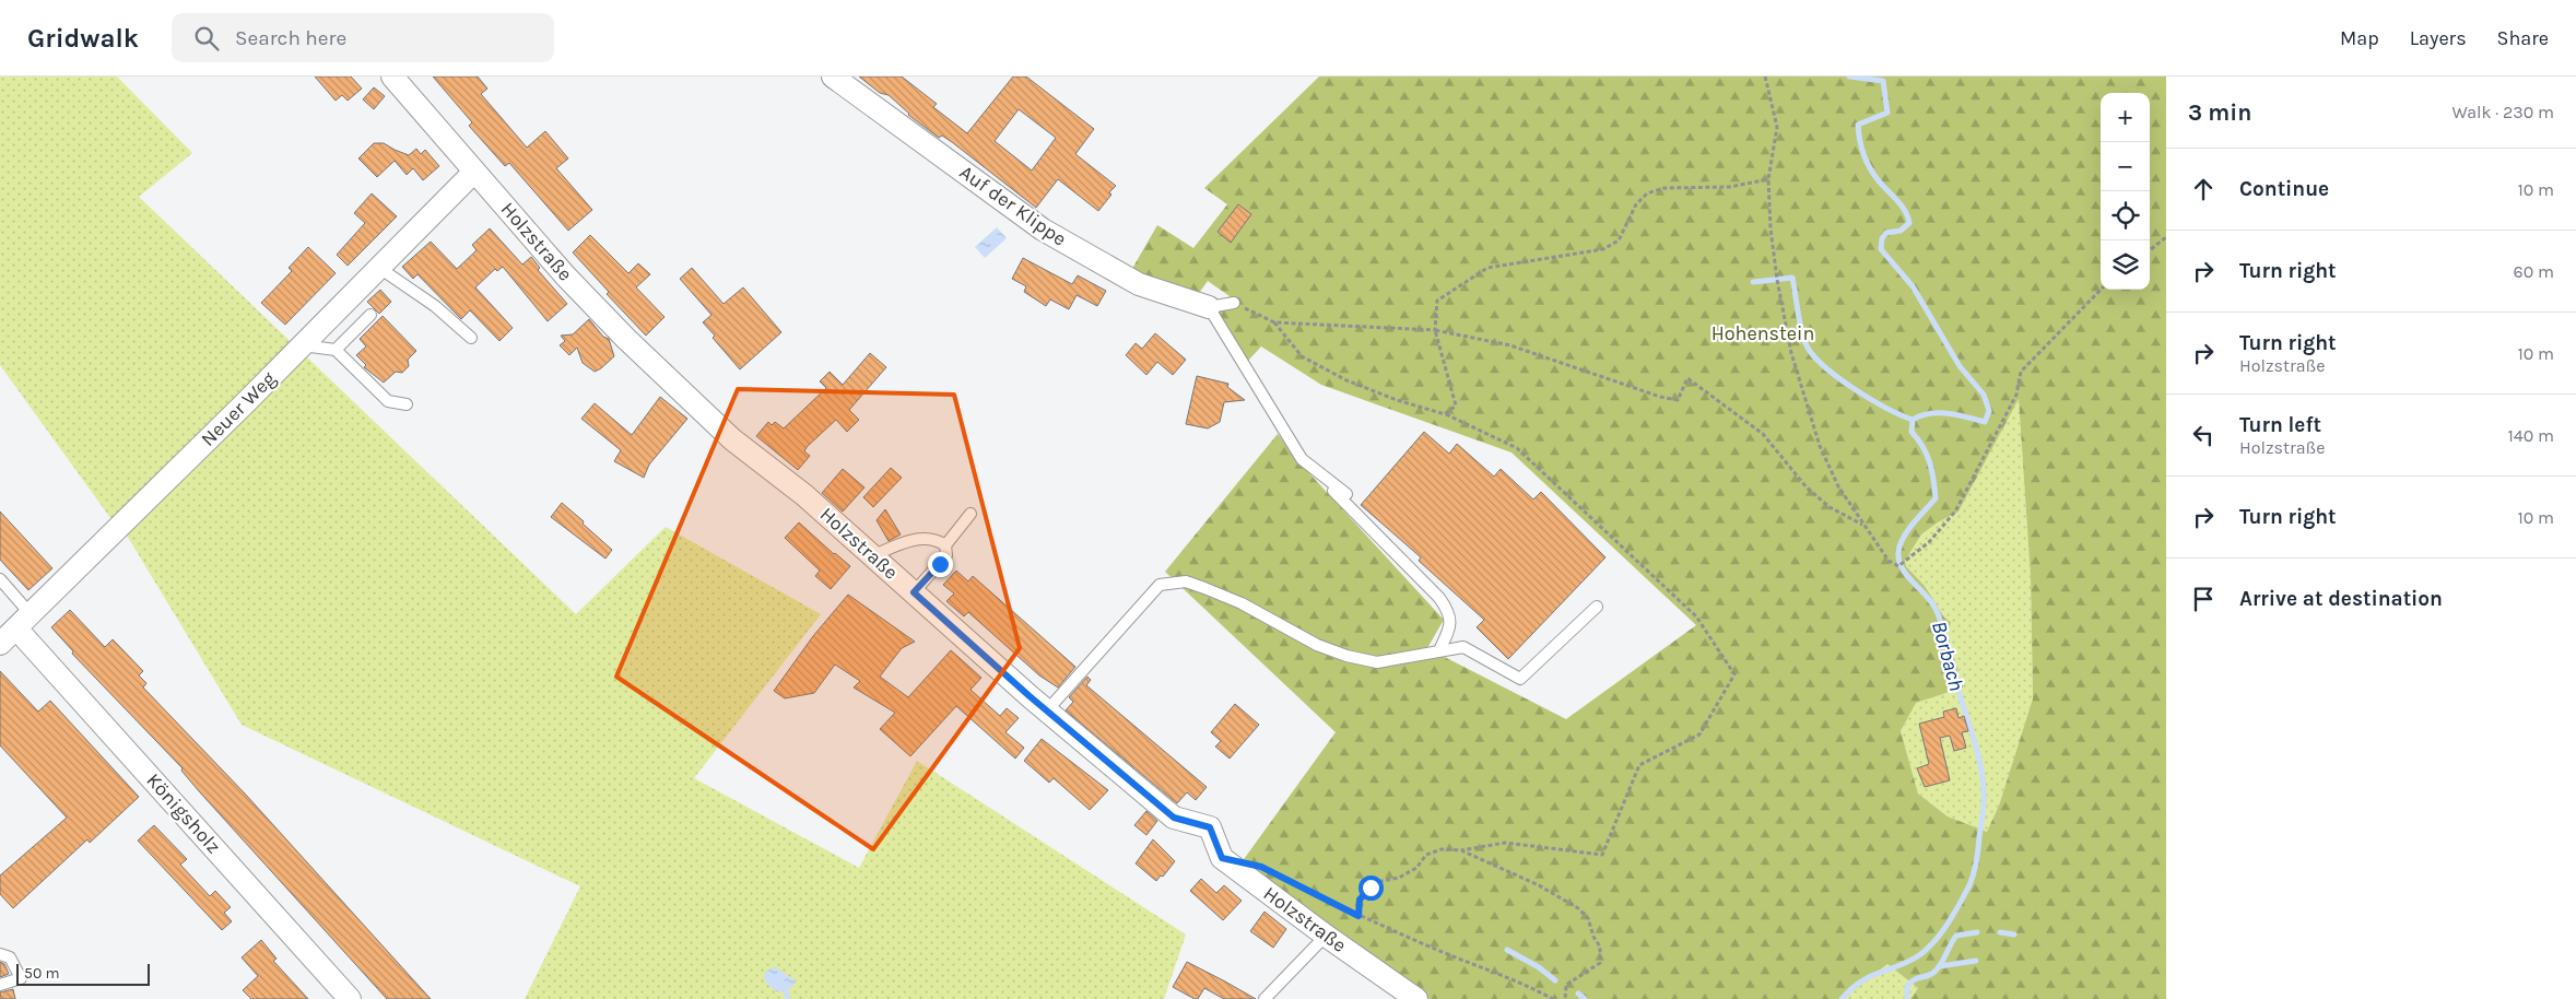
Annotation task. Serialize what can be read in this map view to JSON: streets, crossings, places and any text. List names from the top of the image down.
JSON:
{
  "streets": {
    "street": [
      "Auf der Klippe",
      "Holzstraße",
      "Neuer Weg",
      "Königsholz"
    ]
  },
  "crossings": [
    ["Holzstraße", "Neuer Weg"],
    ["Neuer Weg", "Königsholz"]
  ],
  "water": ["Borbach"],
  "parks": ["Hohenstein"],
  "scale_bar": "50 m",
  "page": {
    "header": "Gridwalk",
    "search": "Search here",
    "nav": ["Map", "Layers", "Share"],
    "heading": ["3 min", "Walk · 230 m"],
    "map_buttons": ["+", "−"],
    "list": [
      ["Continue", "10 m"],
      ["Turn right", "60 m"],
      ["Turn right", "Holzstraße", "10 m"],
      ["Turn left", "Holzstraße", "140 m"],
      ["Turn right", "10 m"],
      "Arrive at destination"
    ],
    "scale": "50 m"
  }
}
